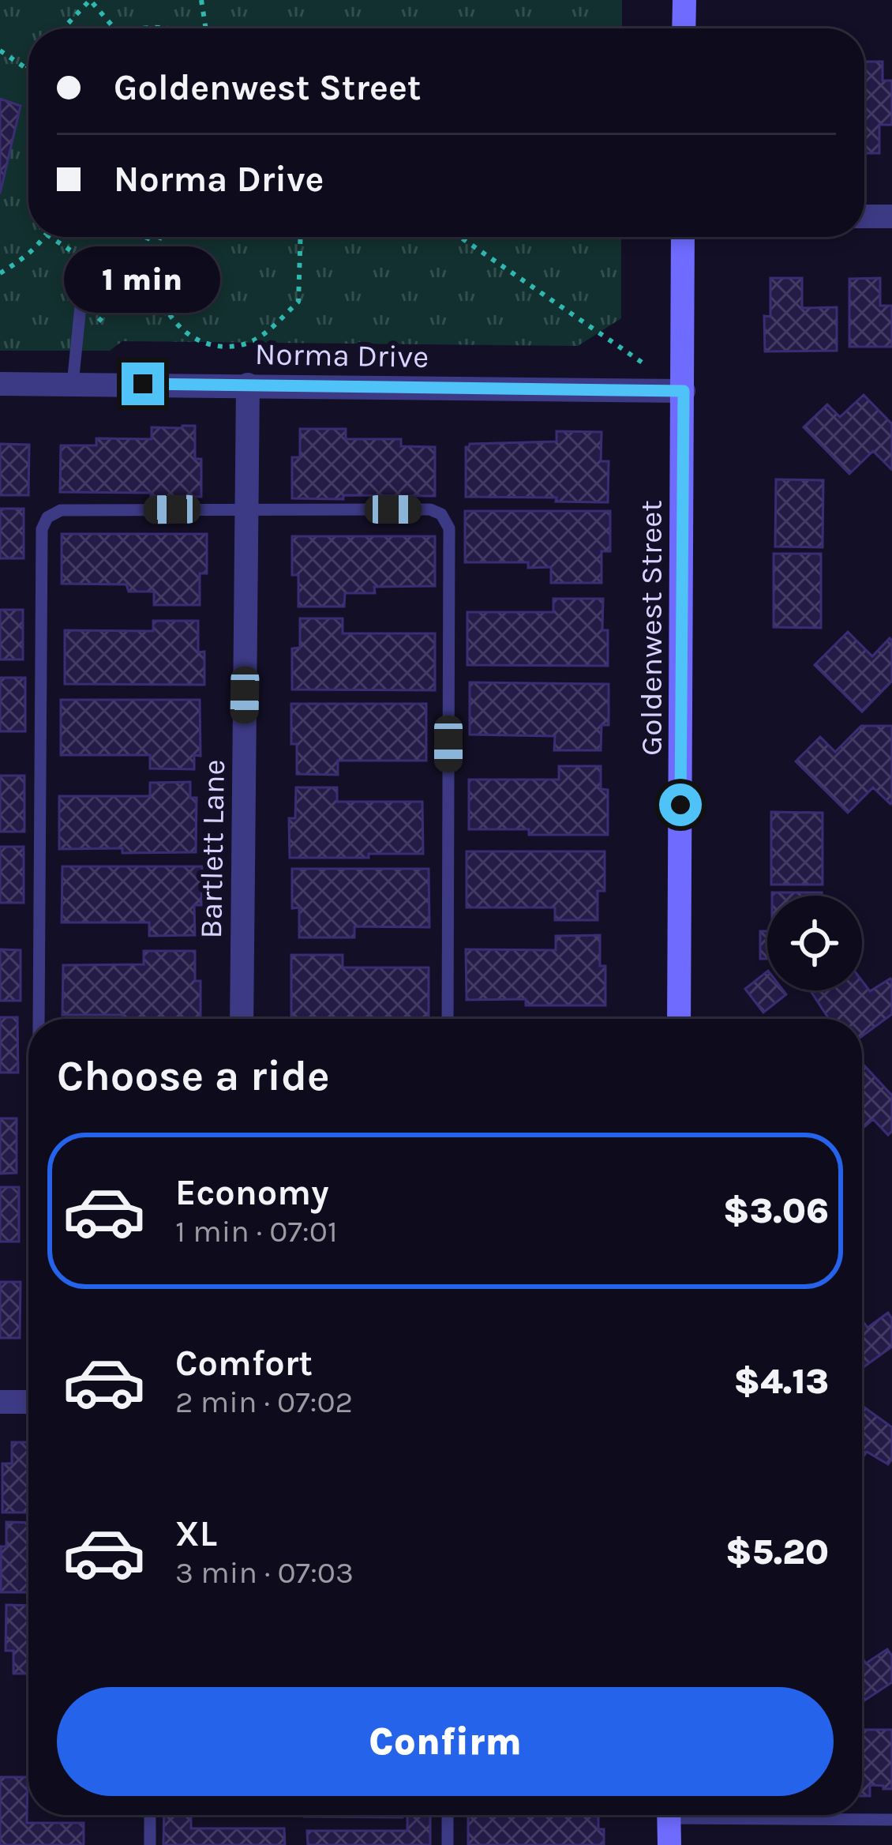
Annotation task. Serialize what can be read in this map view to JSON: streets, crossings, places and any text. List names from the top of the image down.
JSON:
{
  "streets": {
    "main road": ["Goldenwest Street"],
    "street": ["Norma Drive", "Bartlett Lane"]
  },
  "crossings": [
    ["Norma Drive", "Goldenwest Street"],
    ["Norma Drive", "Bartlett Lane"]
  ],
  "page": {
    "banner": ["Goldenwest Street", "Norma Drive"],
    "bubble": "1 min",
    "heading": "Choose a ride",
    "list": [
      {
        "name": "Economy",
        "note": "1 min · 07:01",
        "value": "$3.06"
      },
      {
        "name": "Comfort",
        "note": "2 min · 07:02",
        "value": "$4.13"
      },
      {
        "name": "XL",
        "note": "3 min · 07:03",
        "value": "$5.20"
      }
    ],
    "buttons": "Confirm"
  }
}
